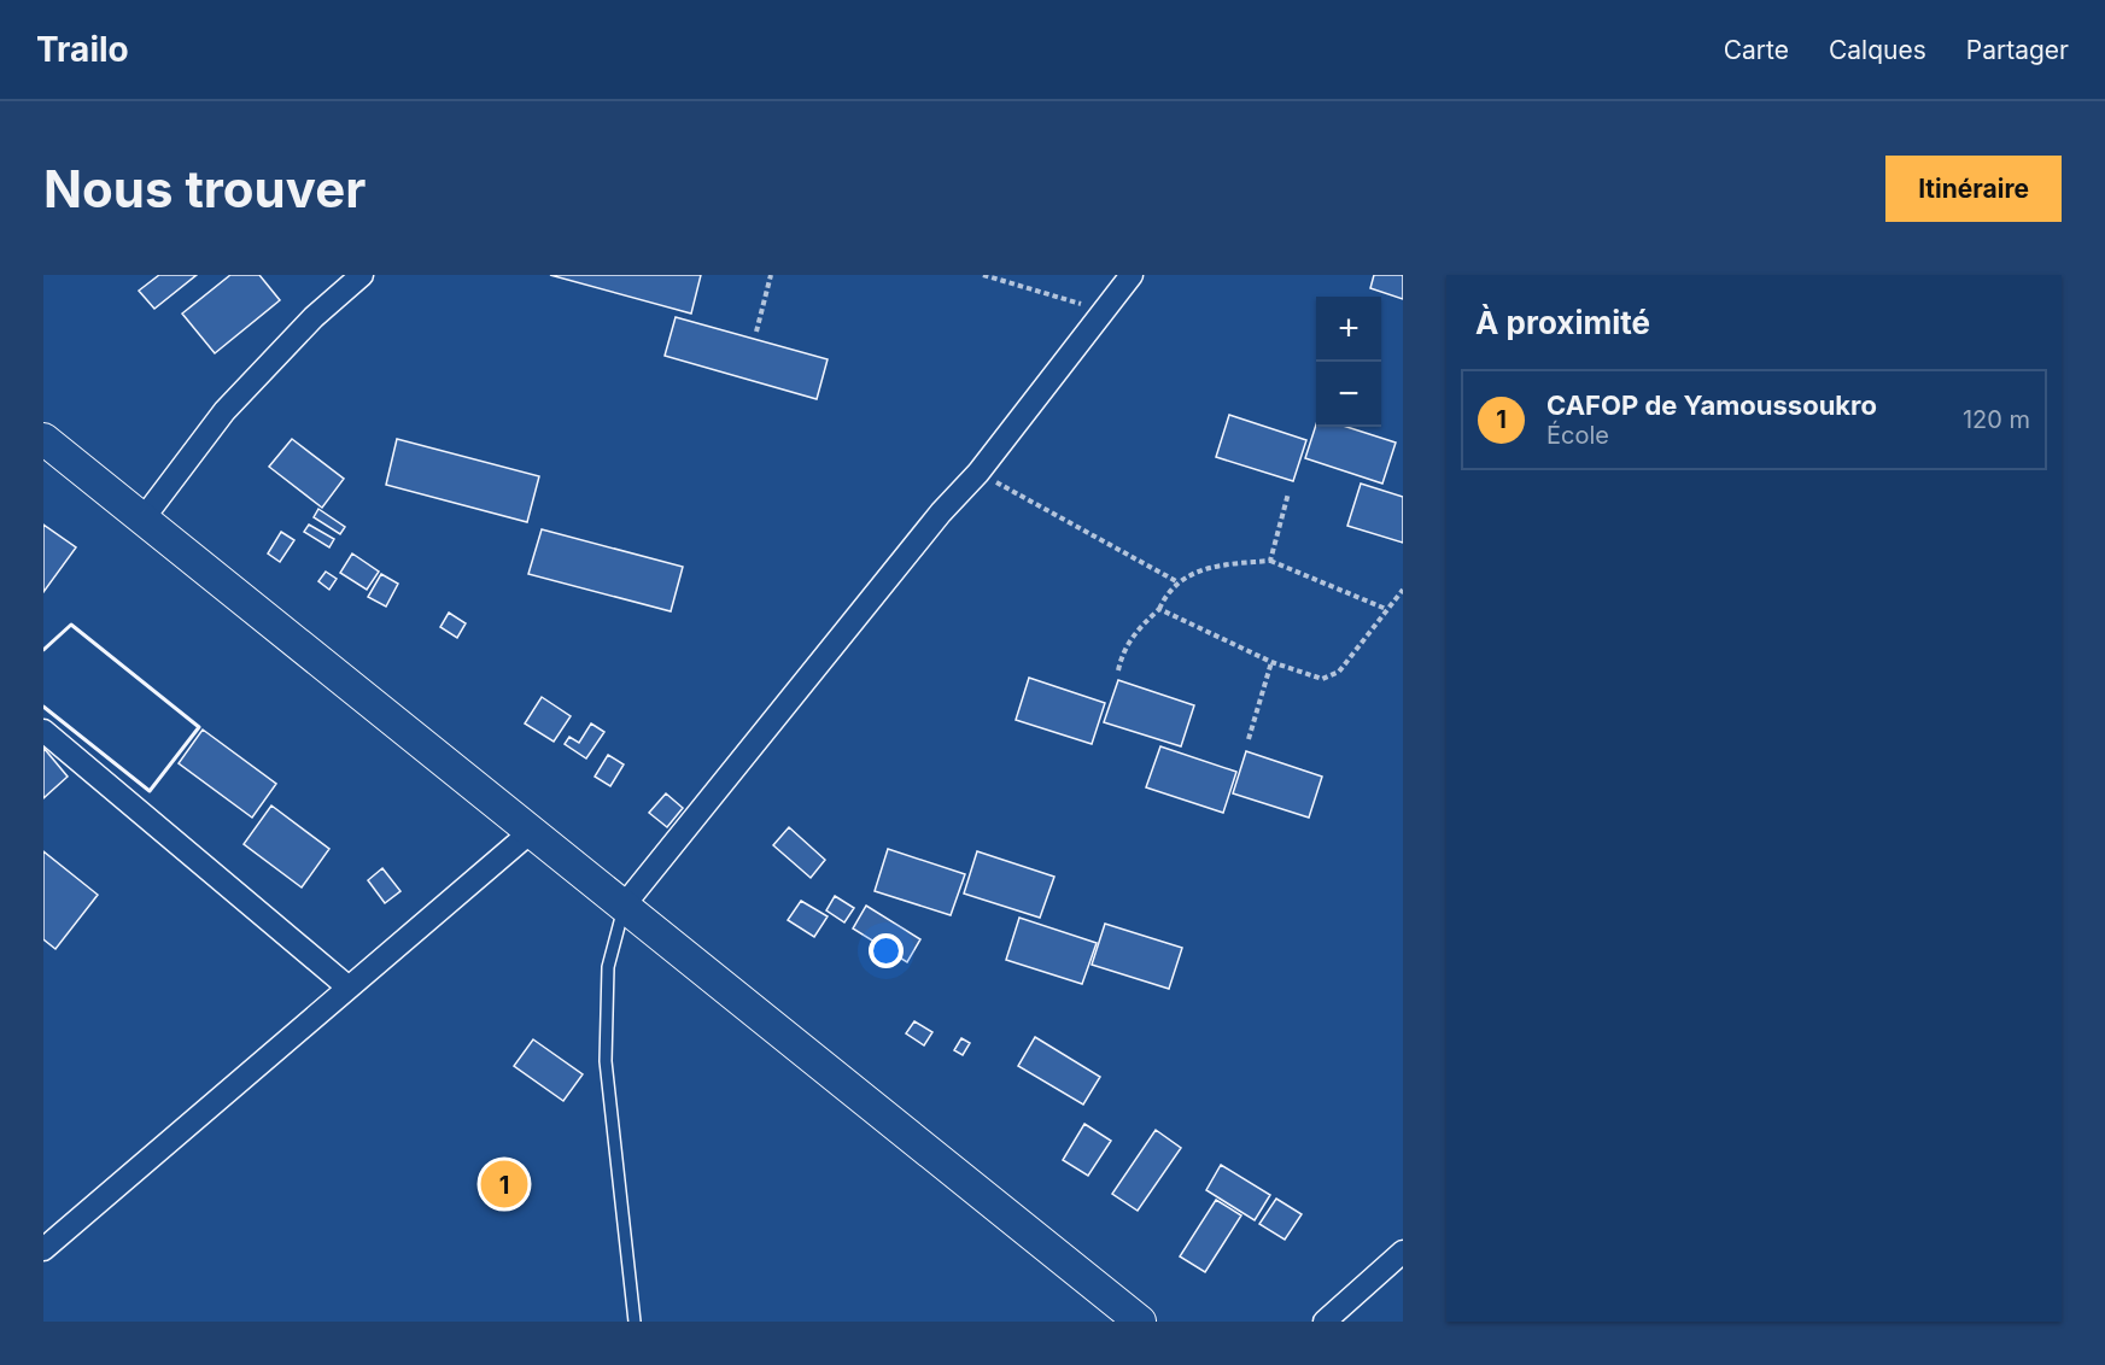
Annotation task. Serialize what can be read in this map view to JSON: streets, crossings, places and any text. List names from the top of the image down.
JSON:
{
  "page": {
    "header": "Trailo",
    "nav": ["Carte", "Calques", "Partager"],
    "buttons": "Itinéraire",
    "title": "Nous trouver",
    "heading": "À proximité",
    "map_buttons": ["+", "−"],
    "list": [
      {
        "mark": "1",
        "name": "CAFOP de Yamoussoukro",
        "note": "École",
        "value": "120 m"
      }
    ],
    "pins": "1"
  }
}
